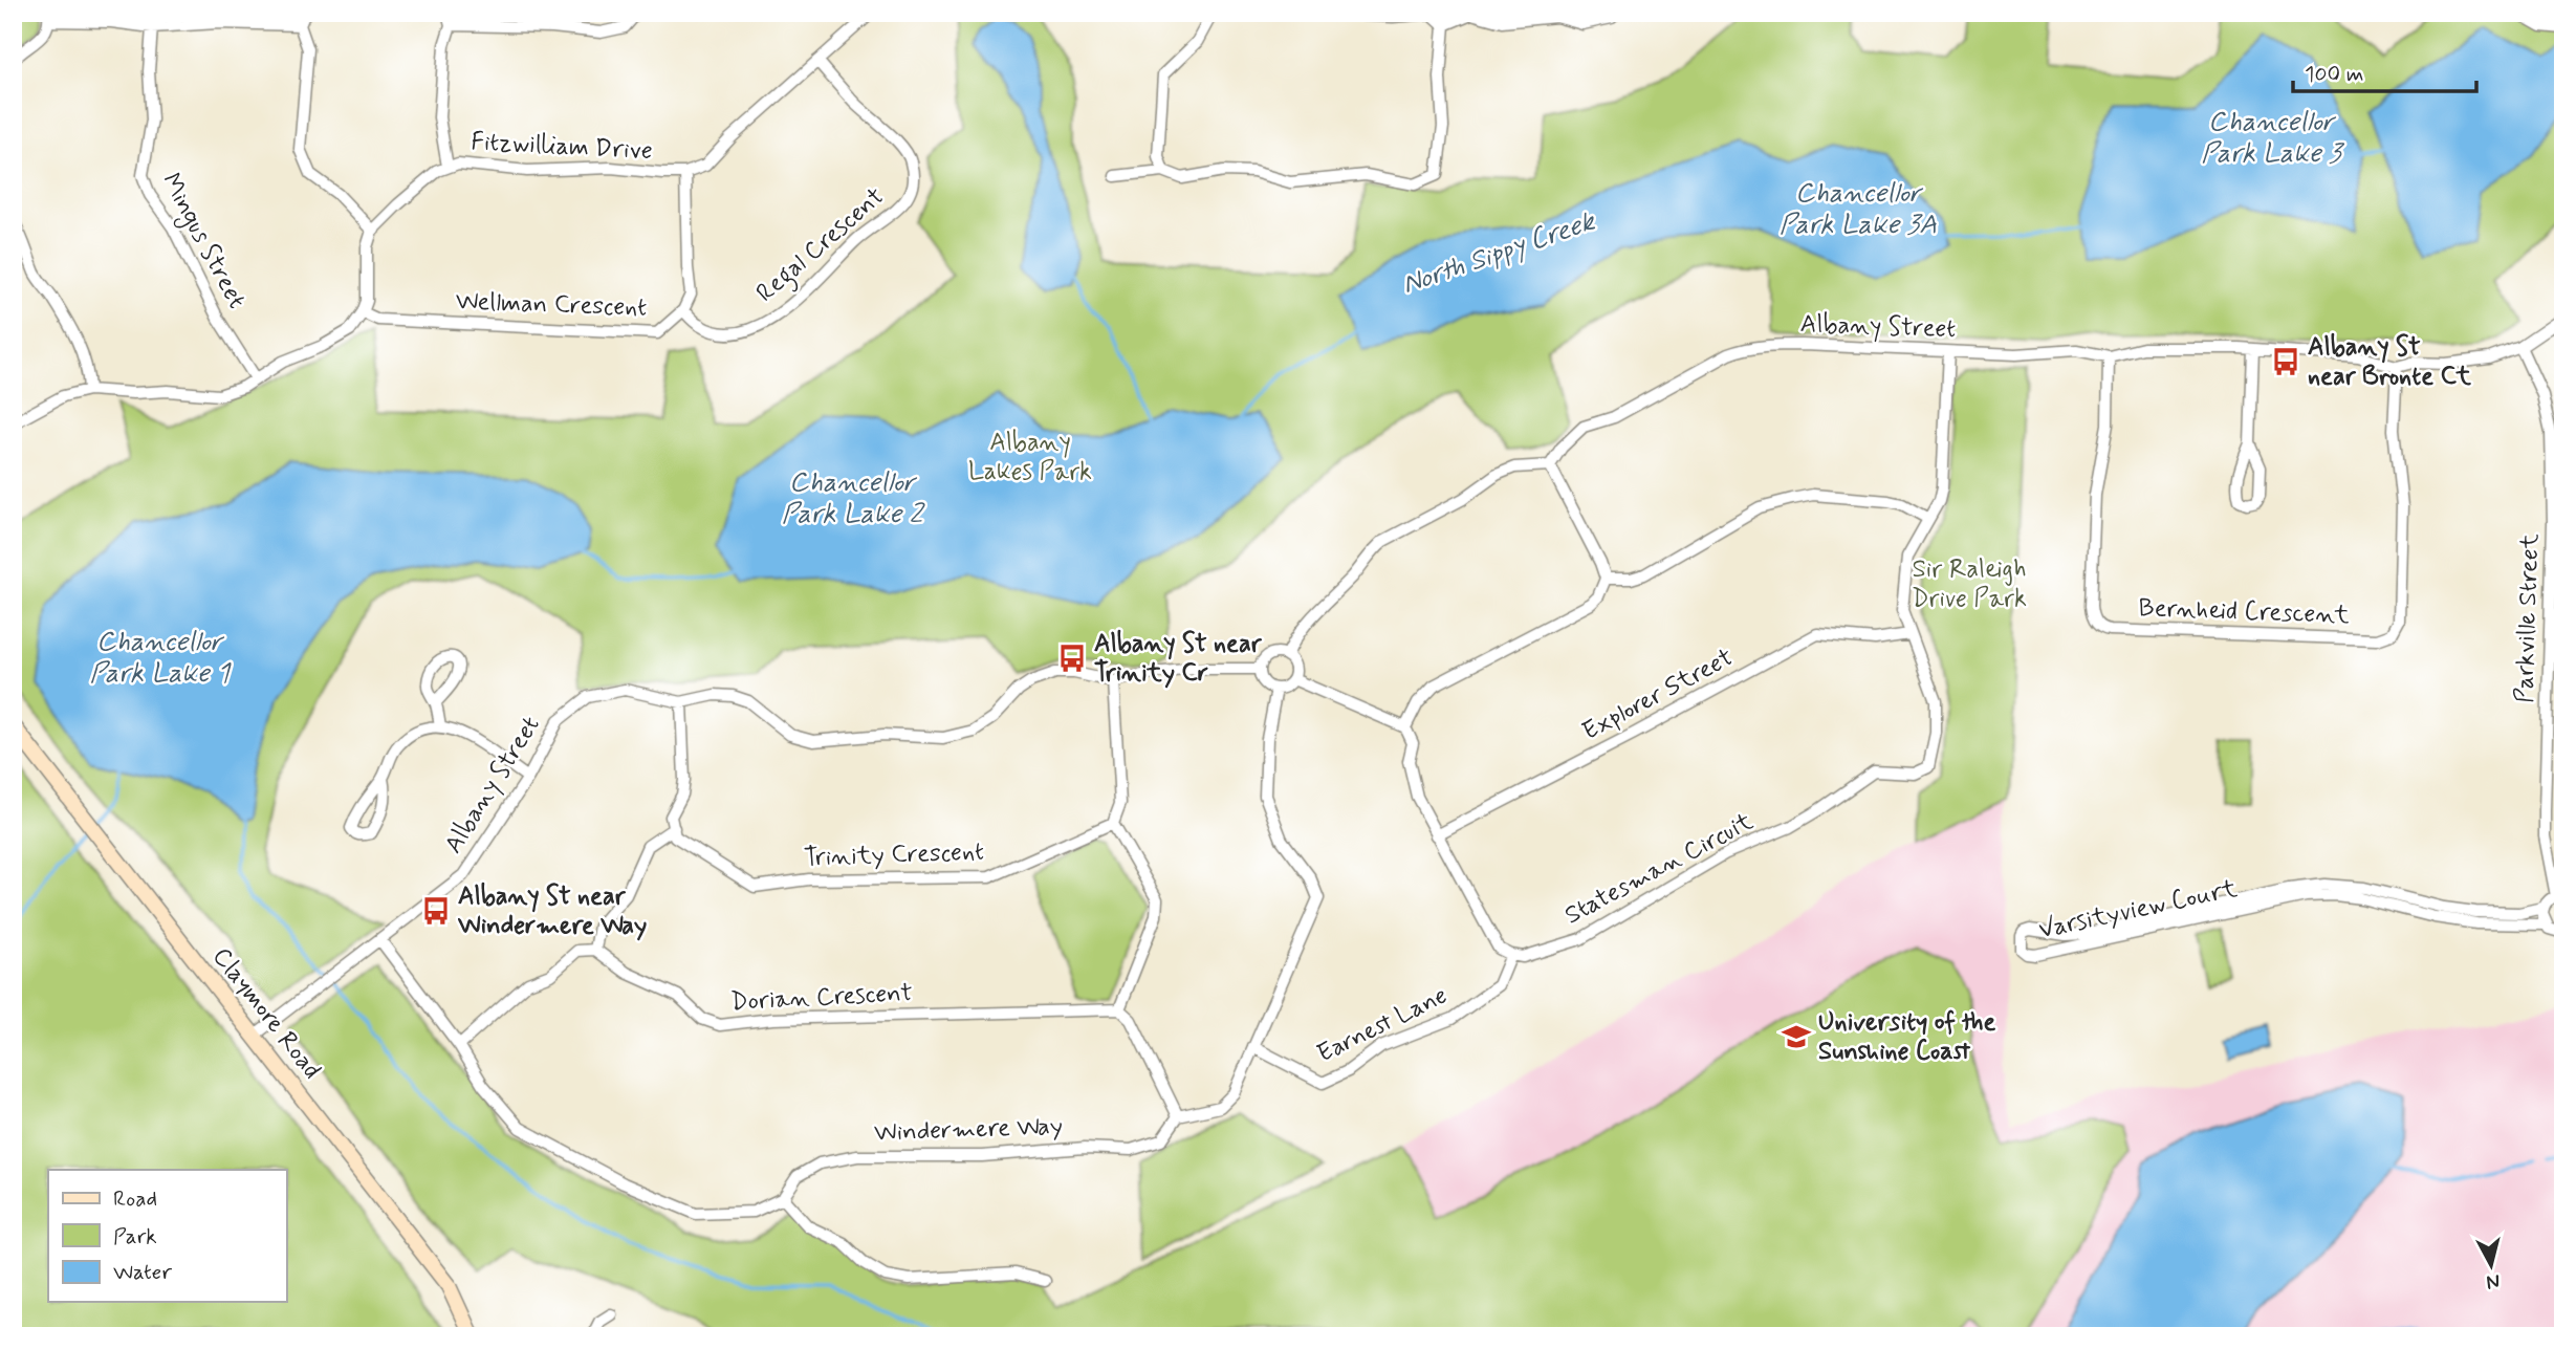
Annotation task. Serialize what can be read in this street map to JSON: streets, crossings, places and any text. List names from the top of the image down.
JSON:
{
  "streets": {
    "main road": ["Claymore Road"],
    "street": [
      "Fitzwilliam Drive",
      "Mingus Street",
      "Regal Crescent",
      "Wellman Crescent",
      "Albany Street",
      "Bernheid Crescent",
      "Parkville Street",
      "Explorer Street",
      "Trinity Crescent",
      "Statesman Circuit",
      "Varsityview Court",
      "Dorian Crescent",
      "Earnest Lane",
      "Windermere Way"
    ]
  },
  "crossings": [
    ["Fitzwilliam Drive", "Regal Crescent"],
    ["Fitzwilliam Drive", "Wellman Crescent"],
    ["Regal Crescent", "Wellman Crescent"],
    ["Albany Street", "Bernheid Crescent"],
    ["Albany Street", "Parkville Street"],
    ["Albany Street", "Claymore Road"],
    ["Albany Street", "Windermere Way"],
    ["Explorer Street", "Statesman Circuit"],
    ["Statesman Circuit", "Earnest Lane"]
  ],
  "water": [
    "Chancellor Park Lake 3",
    "Chancellor Park Lake 3A",
    "North Sippy Creek",
    "Chancellor Park Lake 2",
    "Chancellor Park Lake 1"
  ],
  "parks": ["Albany Lakes Park", "Sir Raleigh Drive Park"],
  "places": {
    "bus stop": ["Albany St near Bronte Ct", "Albany St near Trinity Cr", "Albany St near Windermere Way"],
    "school or university": ["University of the Sunshine Coast"]
  },
  "legend": ["Road", "Park", "Water"],
  "scale_bar": "100 m",
  "north": "bottom"
}
